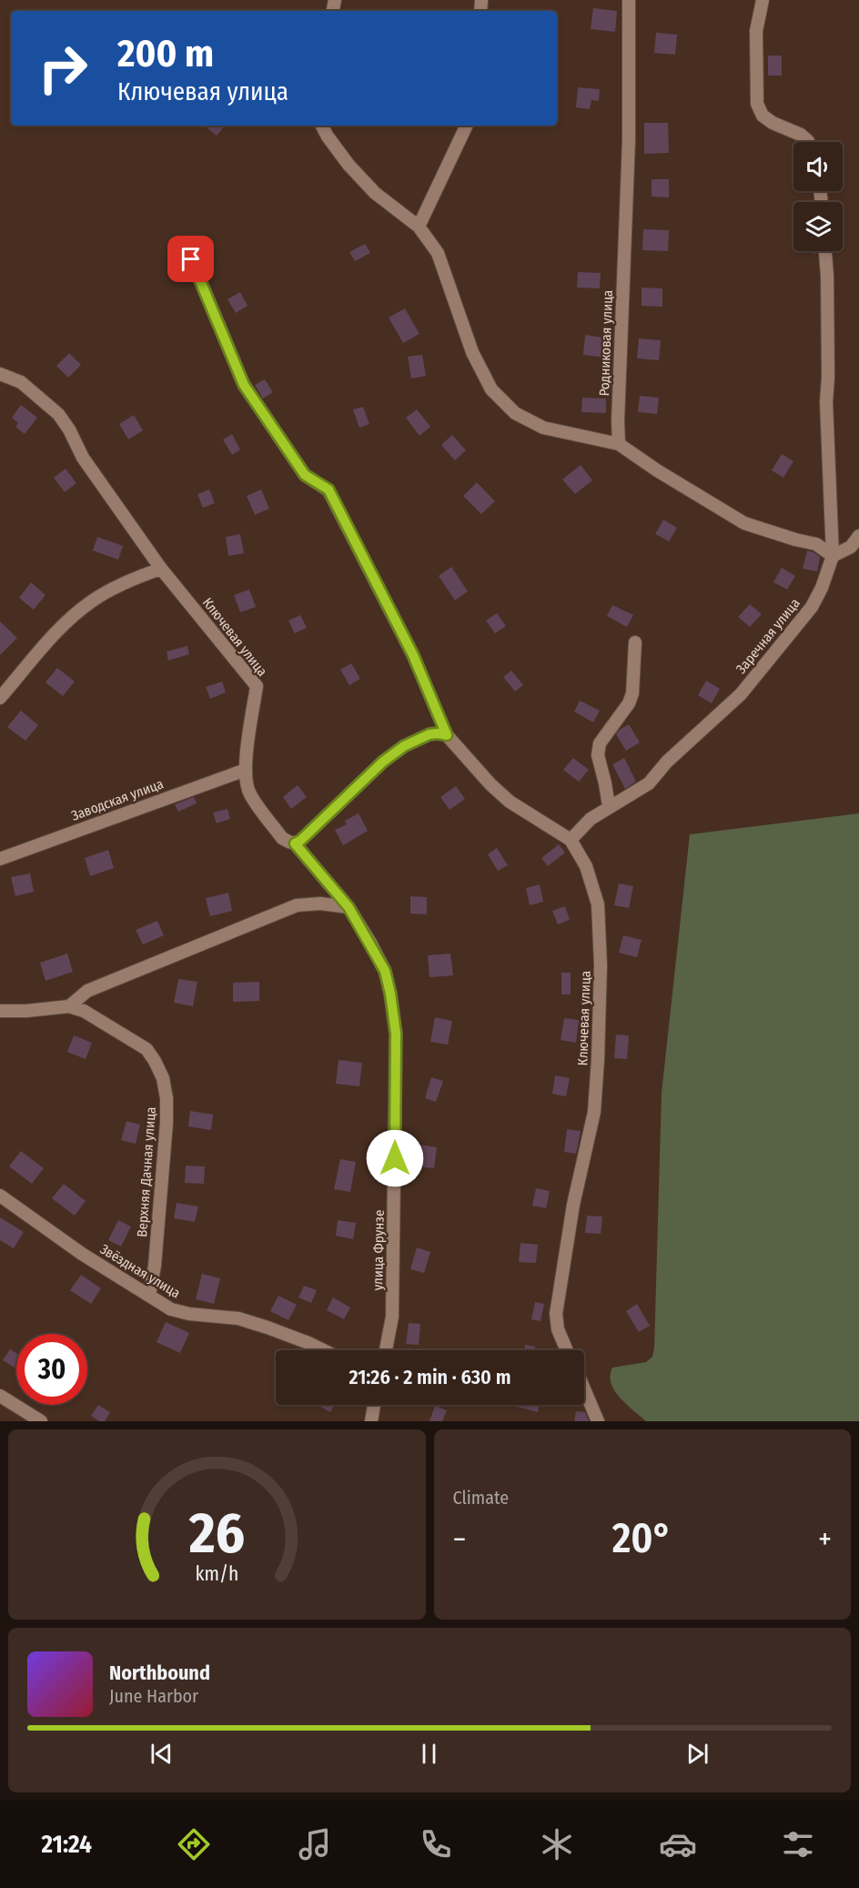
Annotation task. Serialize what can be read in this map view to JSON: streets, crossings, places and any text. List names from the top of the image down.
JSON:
{
  "streets": {
    "street": [
      "Родниковая улица",
      "Заречная улица",
      "Ключевая улица",
      "Заводская улица",
      "Верхняя Дачная улица",
      "улица Фрунзе",
      "Звёздная улица"
    ]
  },
  "crossings": [
    ["Заречная улица", "Ключевая улица"],
    ["Ключевая улица", "Заводская улица"],
    ["Ключевая улица", "улица Фрунзе"],
    ["Верхняя Дачная улица", "Звёздная улица"]
  ],
  "page": {
    "turn": ["200 m", "Ключевая улица"],
    "limit": "30",
    "trip": "21:26 · 2 min · 630 m",
    "tile": "Climate",
    "heat": ["−", "20°", "+"],
    "song": ["Northbound", "June Harbor"],
    "tabs": "21:24",
    "gauge": ["26", "km/h"]
  }
}
